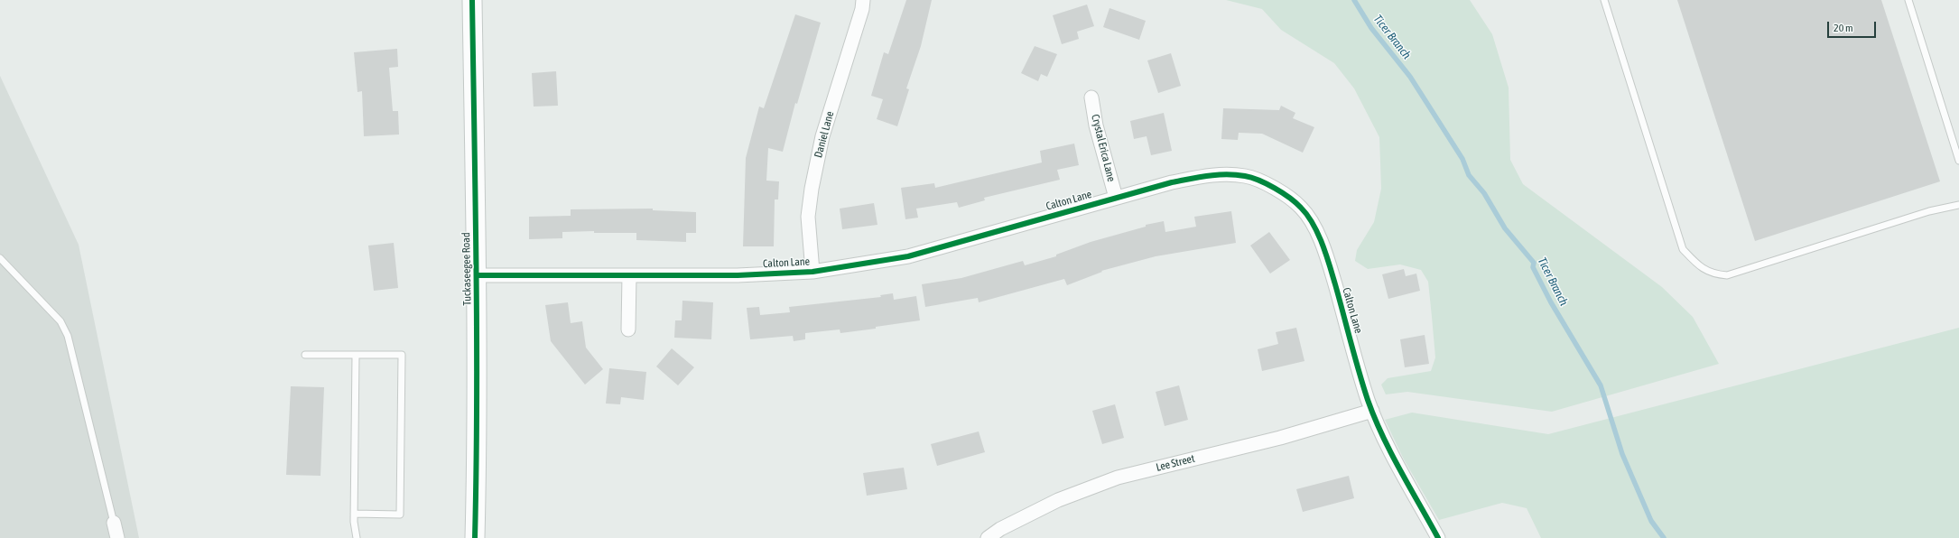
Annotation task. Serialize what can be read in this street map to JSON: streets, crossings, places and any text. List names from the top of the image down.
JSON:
{
  "streets": {
    "street": [
      "Daniel Lane",
      "Crystal Erica Lane",
      "Calton Lane",
      "Tuckaseegee Road",
      "Lee Street"
    ]
  },
  "crossings": [
    ["Daniel Lane", "Calton Lane"],
    ["Crystal Erica Lane", "Calton Lane"],
    ["Calton Lane", "Tuckaseegee Road"],
    ["Calton Lane", "Lee Street"]
  ],
  "water": ["Ticer Branch"],
  "scale_bar": "20 m"
}
